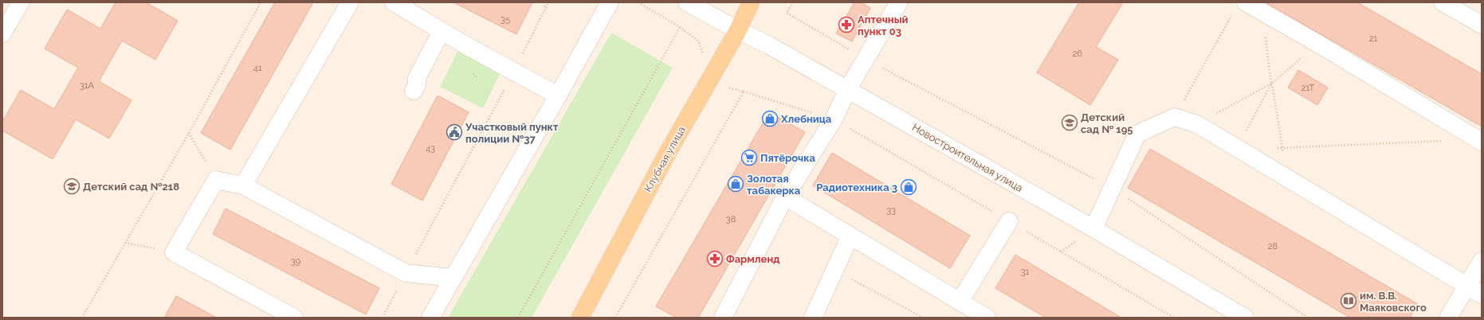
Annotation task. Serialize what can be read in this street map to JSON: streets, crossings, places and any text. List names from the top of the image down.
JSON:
{
  "streets": {
    "main road": ["Клубная улица"],
    "street": ["Новостроительная улица"]
  },
  "crossings": [
    ["Новостроительная улица", "Клубная улица"]
  ],
  "places": {
    "pharmacy": ["Аптечный пункт 03", "Фармленд"],
    "shop": ["Хлебница", "Золотая табакерка", "Радиотехника 3"],
    "school or university": ["Детский сад № 195", "Детский сад №218"],
    "public building": ["Участковый пункт полиции №37"],
    "supermarket": ["Пятёрочка"],
    "library": ["им. В.В. Маяковского"]
  },
  "house_numbers": [
    "35",
    "21",
    "26",
    "41",
    "31А",
    "21Т",
    "43",
    "33",
    "38",
    "28",
    "39",
    "31"
  ]
}
